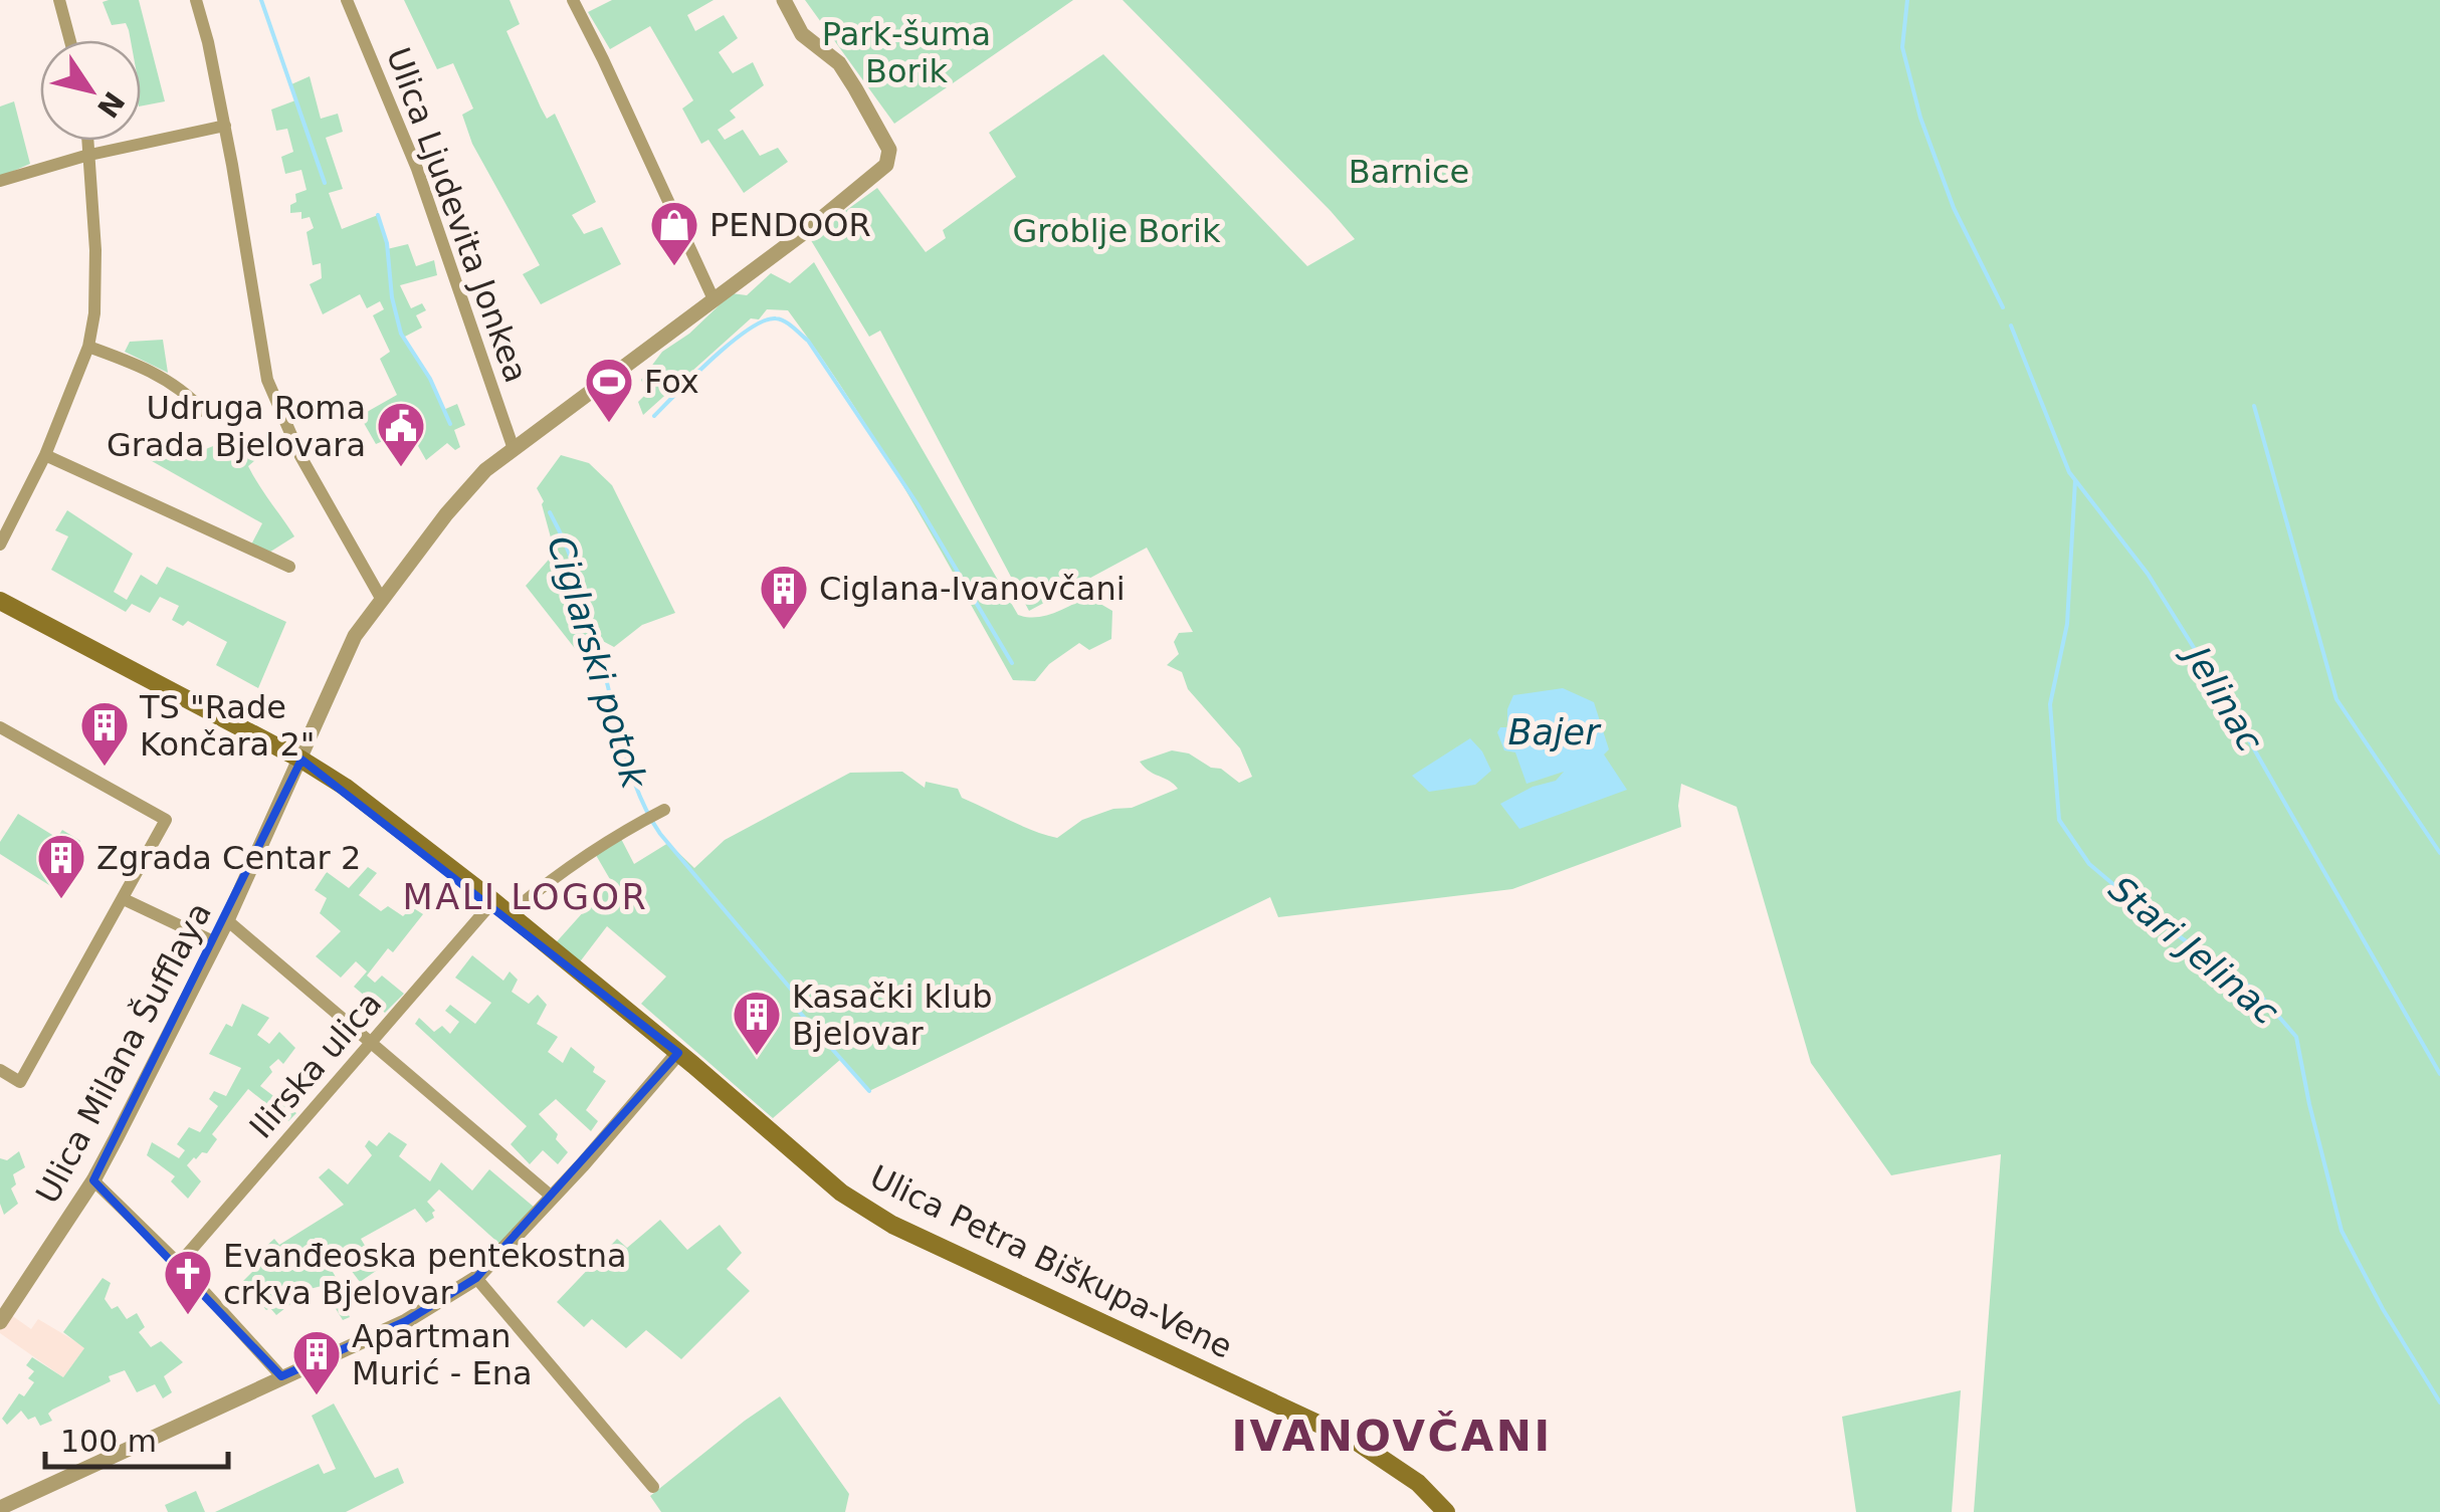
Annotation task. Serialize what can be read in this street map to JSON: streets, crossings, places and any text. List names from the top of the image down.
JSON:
{
  "streets": {
    "main road": ["Ulica Petra Biškupa-Vene"],
    "street": ["Ulica Ljudevita Jonkea", "Ulica Milana Šufflaya", "Ilirska ulica"]
  },
  "crossings": [
    ["Ulica Ljudevita Jonkea", "Ulica Milana Šufflaya"],
    ["Ulica Milana Šufflaya", "Ulica Petra Biškupa-Vene"],
    ["Ilirska ulica", "Ulica Petra Biškupa-Vene"]
  ],
  "districts": ["MALI LOGOR", "IVANOVČANI"],
  "water": [
    "Ciglarski potok",
    "Jelinac",
    "Bajer",
    "Stari Jelinac"
  ],
  "parks": ["Park-šuma Borik", "Barnice", "Groblje Borik"],
  "places": {
    "shop": ["PENDOOR"],
    "sports": ["Fox"],
    "public building": ["Udruga Roma Grada Bjelovara"],
    "building": [
      "Ciglana-Ivanovčani",
      "TS \"Rade Končara 2\"",
      "Zgrada Centar 2",
      "Kasački klub Bjelovar",
      "Apartman Murić - Ena"
    ],
    "church": ["Evanđeoska pentekostna crkva Bjelovar"]
  },
  "scale_bar": "100 m",
  "north": "bottom right"
}
